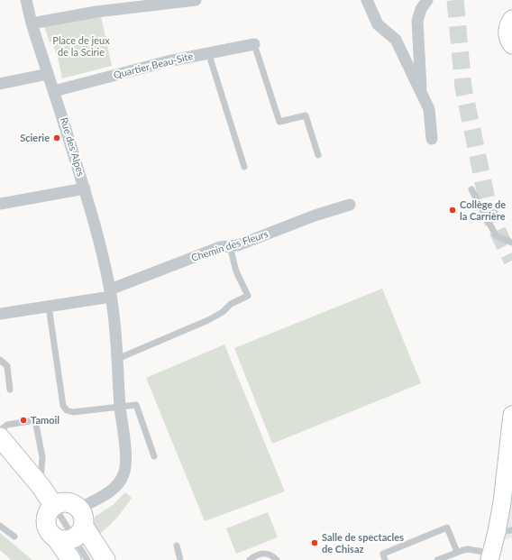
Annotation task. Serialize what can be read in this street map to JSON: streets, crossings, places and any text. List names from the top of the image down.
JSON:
{
  "streets": {
    "street": ["Quartier Beau-Site", "Rue des Alpes", "Chemin des Fleurs"]
  },
  "crossings": [
    ["Quartier Beau-Site", "Rue des Alpes"],
    ["Rue des Alpes", "Chemin des Fleurs"]
  ],
  "parks": ["Place de jeux de la Scirie"],
  "places": [
    "Scierie",
    "Collège de la Carrière",
    "Tamoil",
    "Salle de spectacles de Chisaz"
  ]
}
